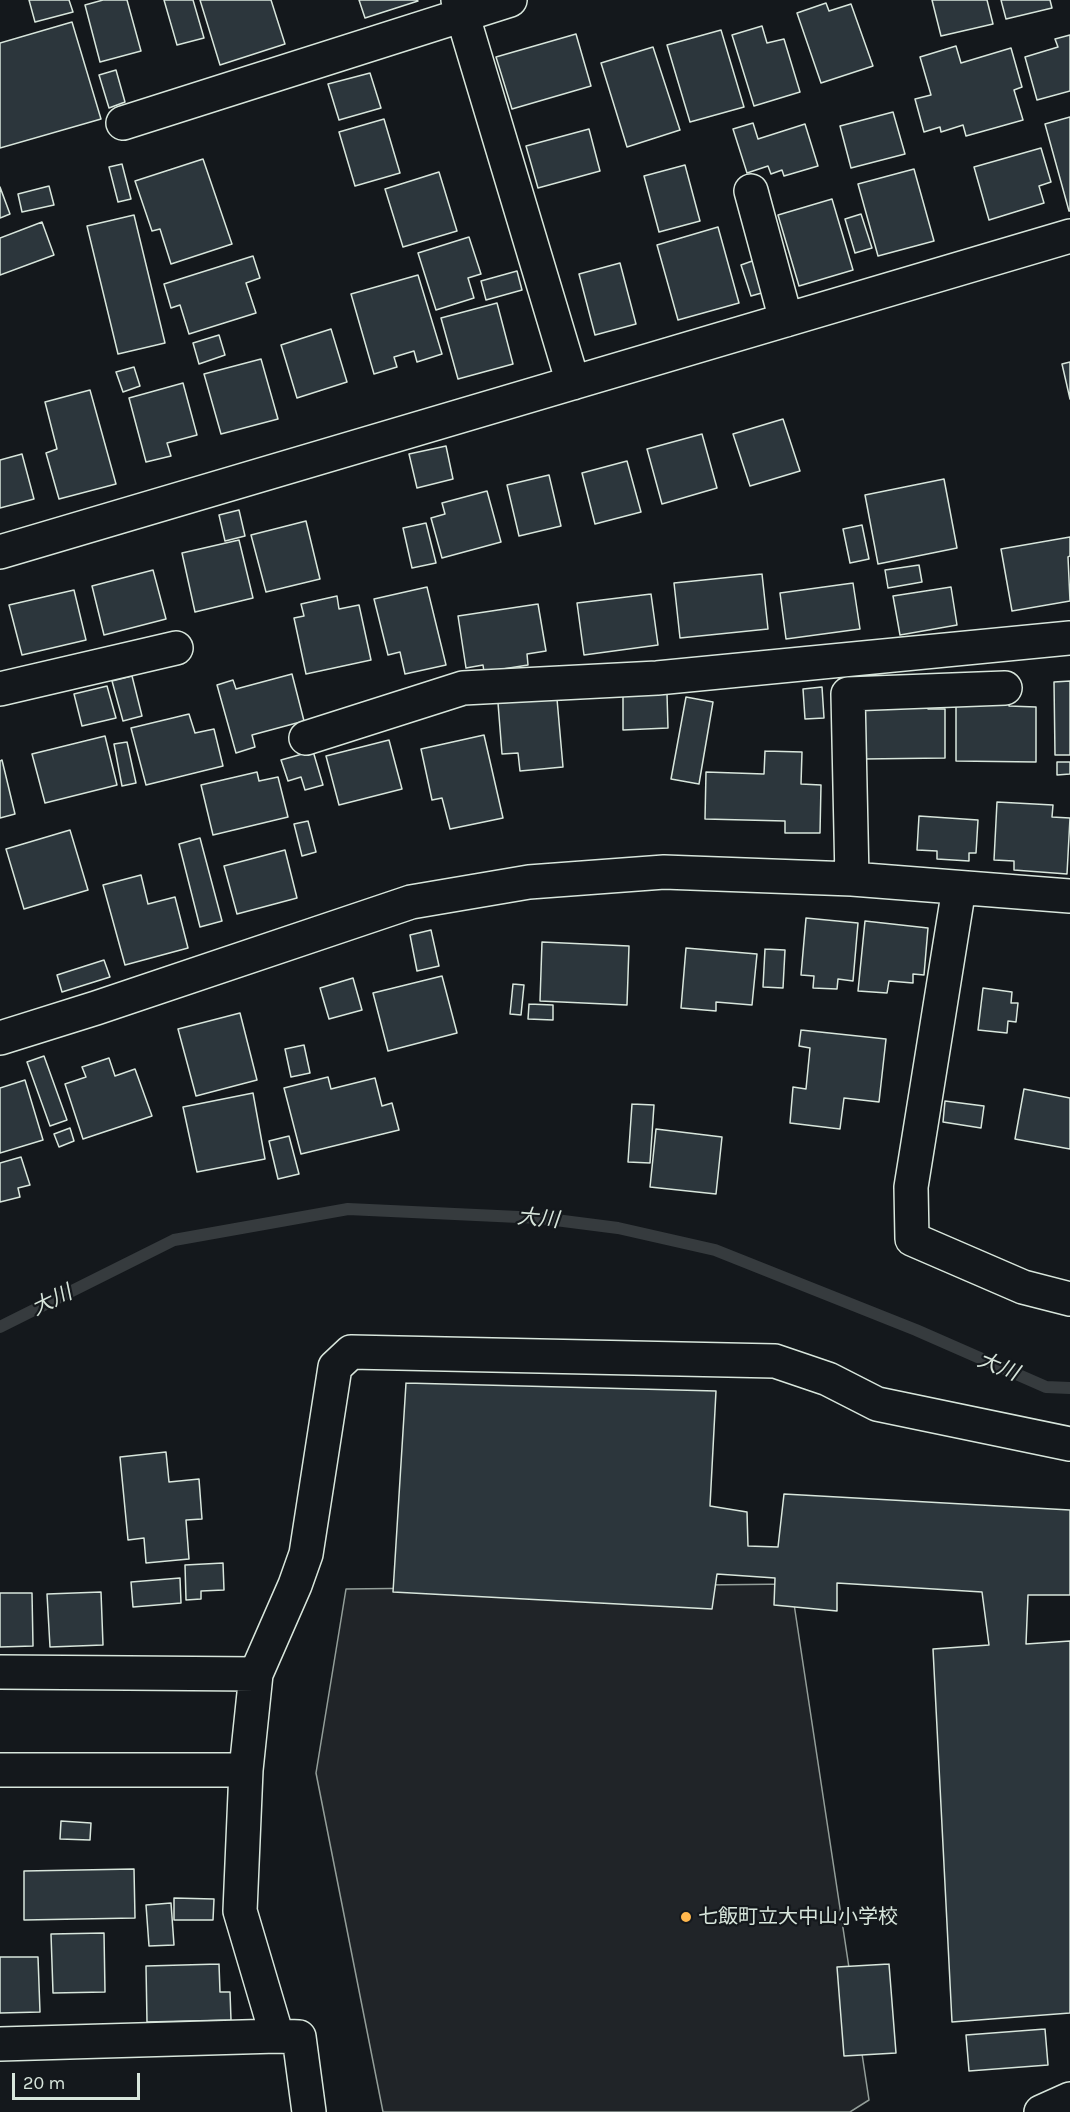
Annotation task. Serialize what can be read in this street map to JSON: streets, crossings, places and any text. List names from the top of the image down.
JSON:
{
  "water": ["大川"],
  "places": ["七飯町立大中山小学校"],
  "scale_bar": "20 m"
}
